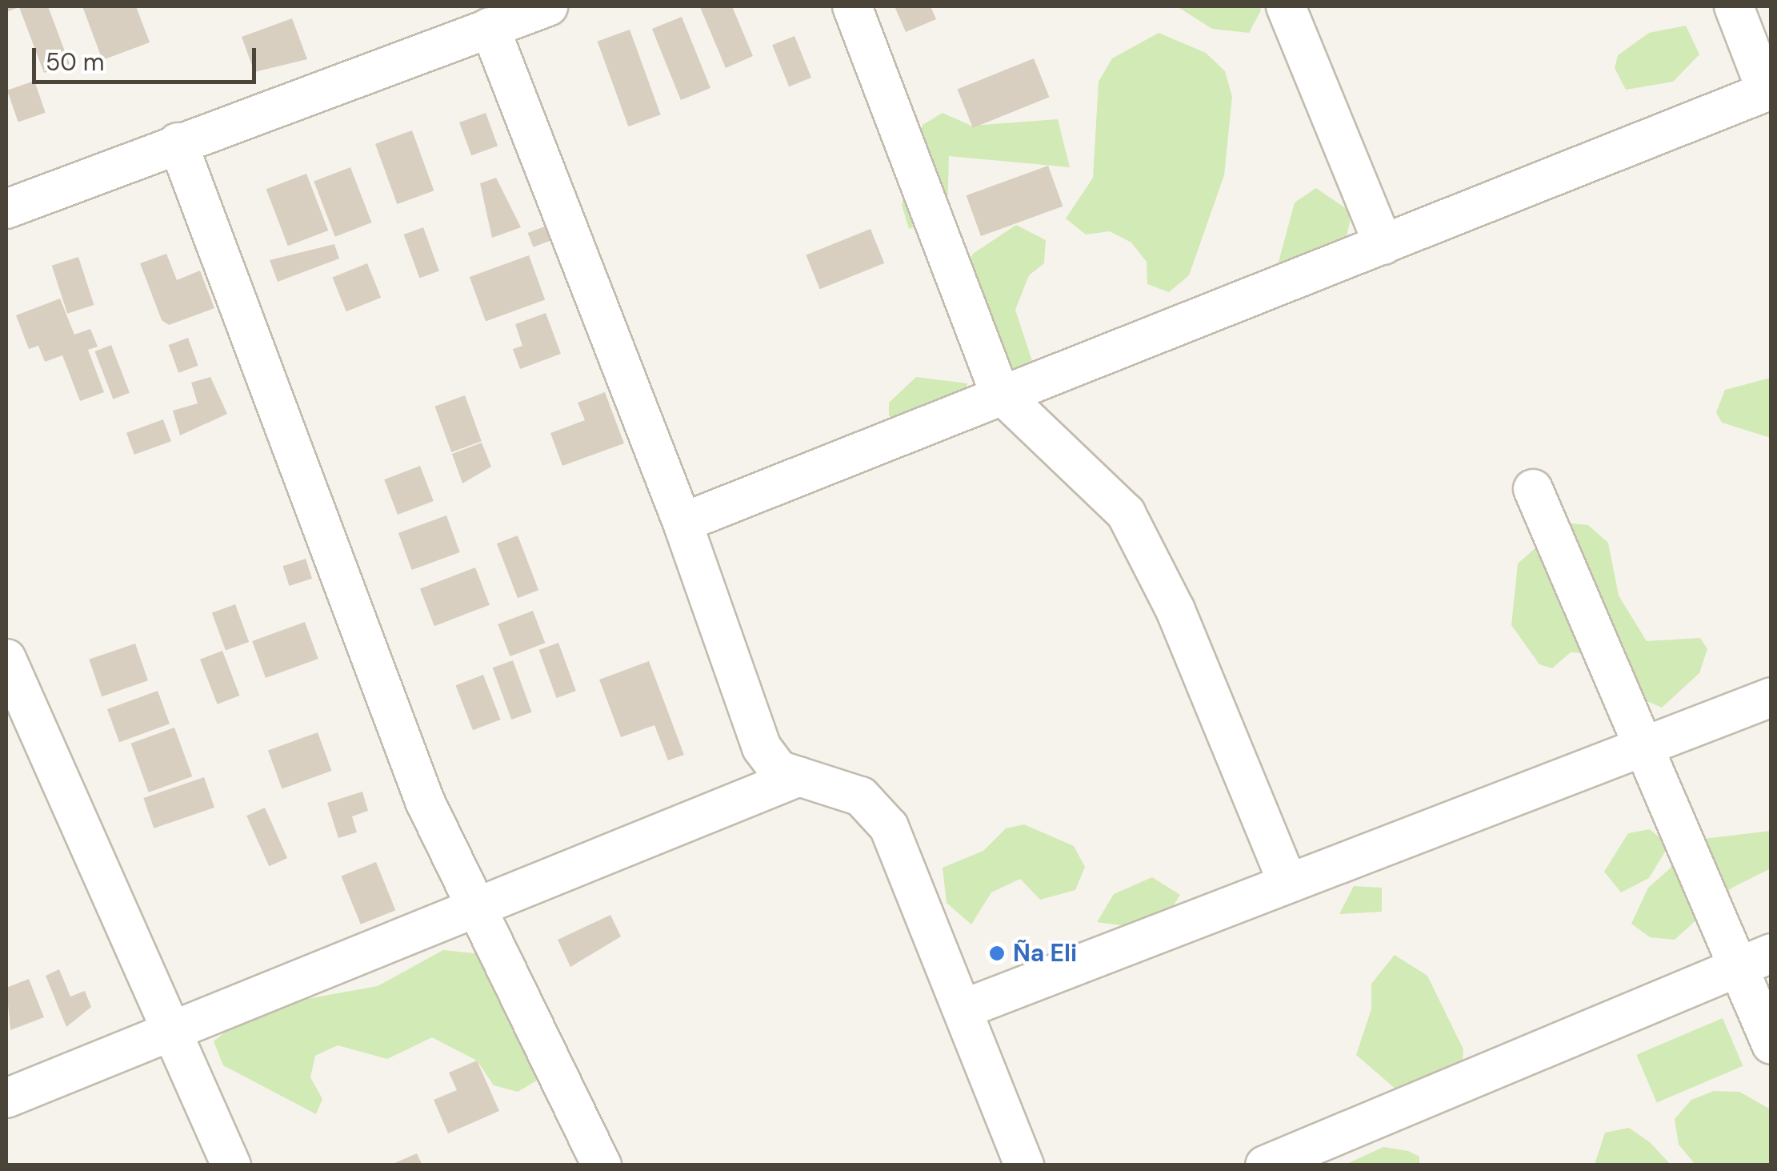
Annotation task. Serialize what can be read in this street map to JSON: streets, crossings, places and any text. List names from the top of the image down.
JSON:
{
  "places": ["Ña Eli"],
  "scale_bar": "50 m"
}
